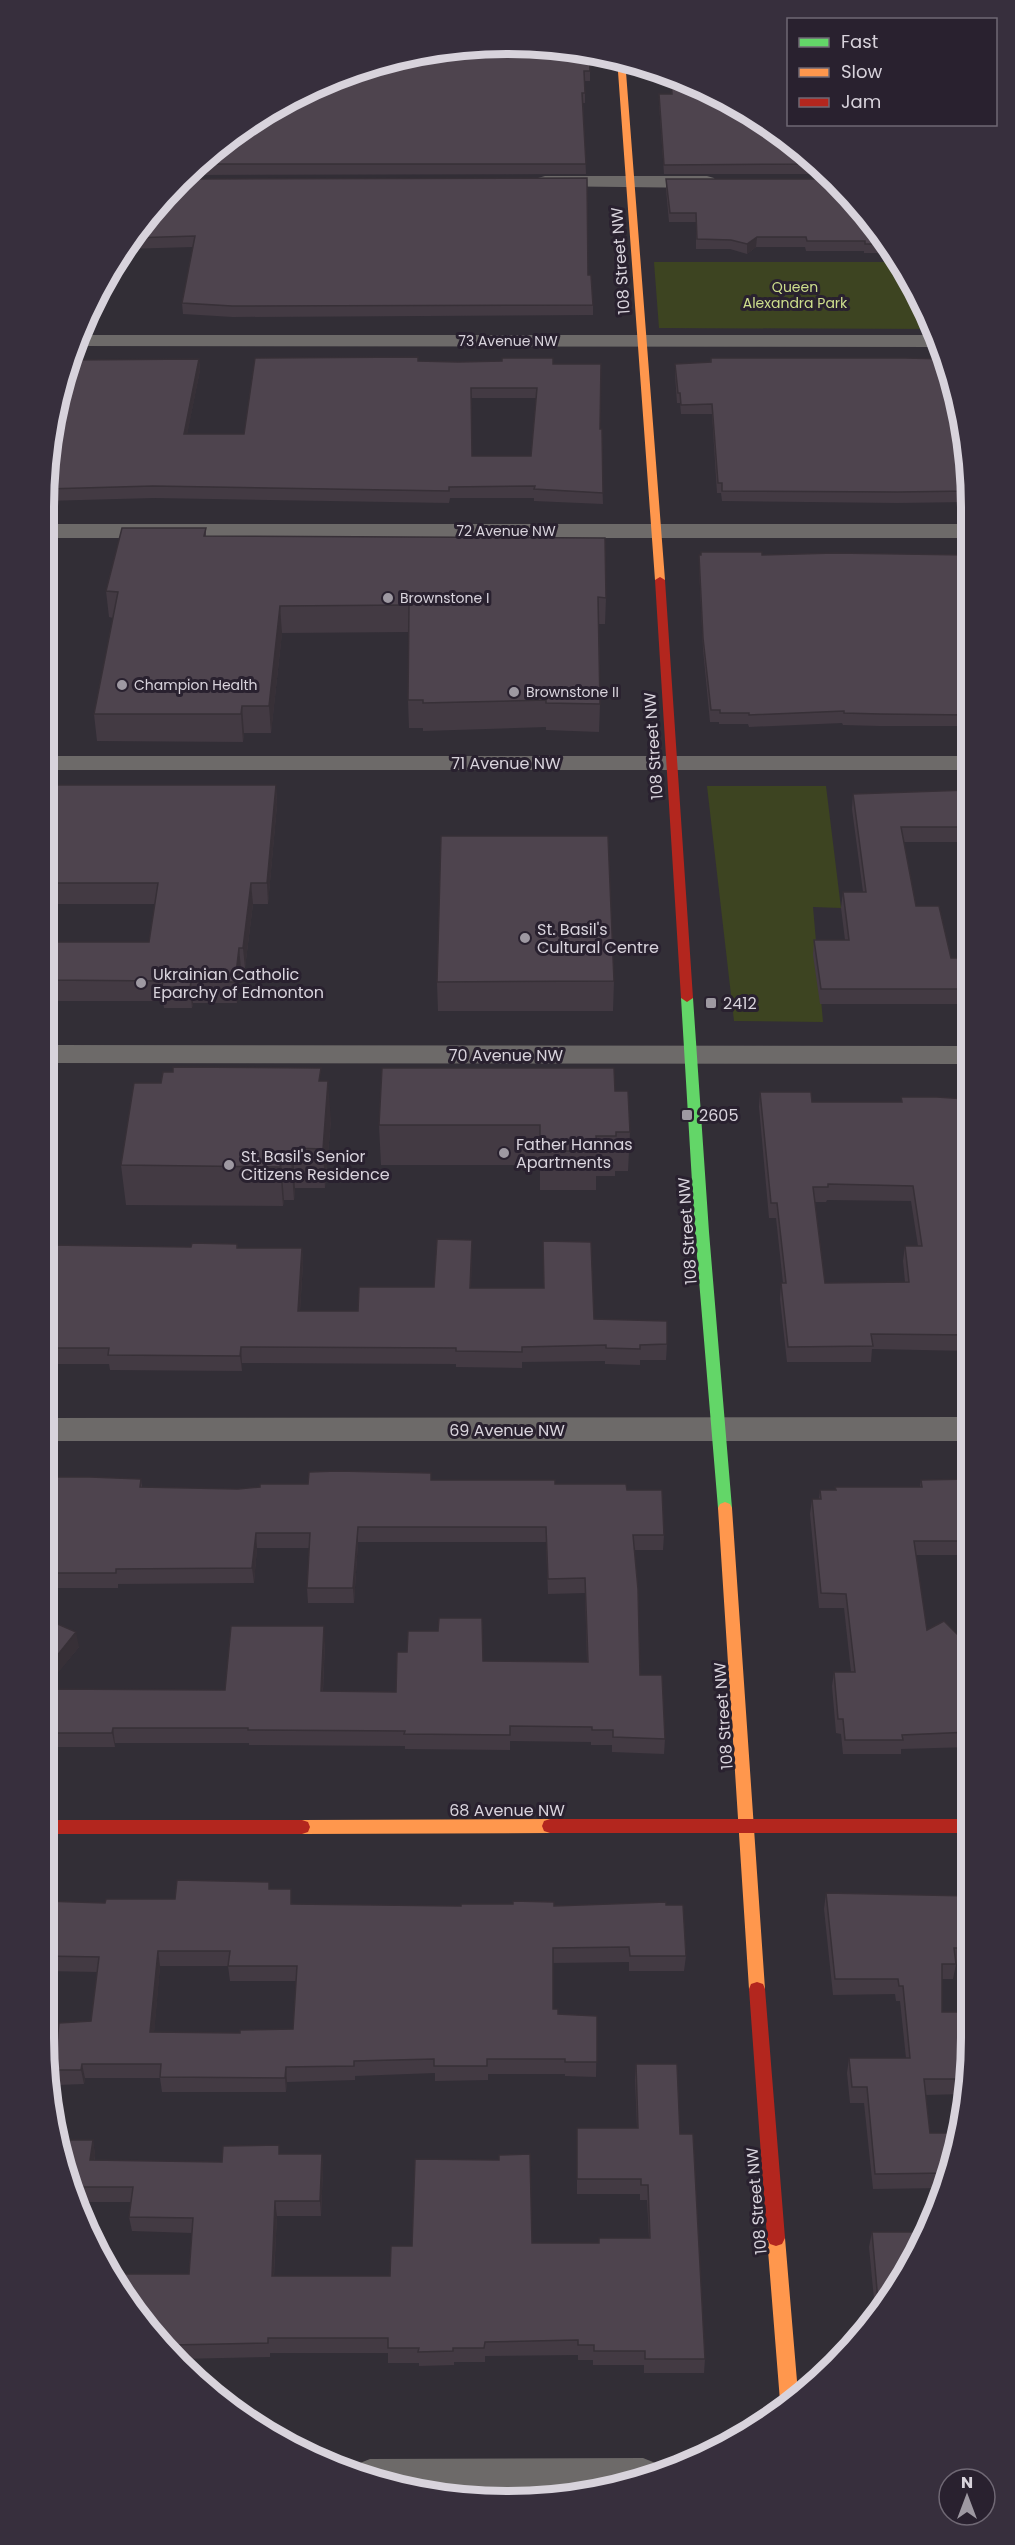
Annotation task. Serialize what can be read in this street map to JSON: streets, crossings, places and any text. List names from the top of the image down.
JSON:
{
  "streets": {
    "street": [
      "108 Street NW",
      "73 Avenue NW",
      "72 Avenue NW",
      "71 Avenue NW",
      "70 Avenue NW",
      "69 Avenue NW",
      "68 Avenue NW"
    ]
  },
  "crossings": [
    ["108 Street NW", "73 Avenue NW"],
    ["108 Street NW", "72 Avenue NW"],
    ["108 Street NW", "71 Avenue NW"],
    ["108 Street NW", "70 Avenue NW"],
    ["108 Street NW", "69 Avenue NW"],
    ["108 Street NW", "68 Avenue NW"]
  ],
  "parks": ["Queen Alexandra Park"],
  "places": {
    "other": [
      "Brownstone I",
      "Champion Health",
      "Brownstone II",
      "St. Basil's Cultural Centre",
      "Ukrainian Catholic Eparchy of Edmonton",
      "Father Hannas Apartments",
      "St. Basil's Senior Citizens Residence"
    ],
    "transit": ["2412", "2605"]
  },
  "legend": ["Fast", "Slow", "Jam"],
  "north": "top"
}
